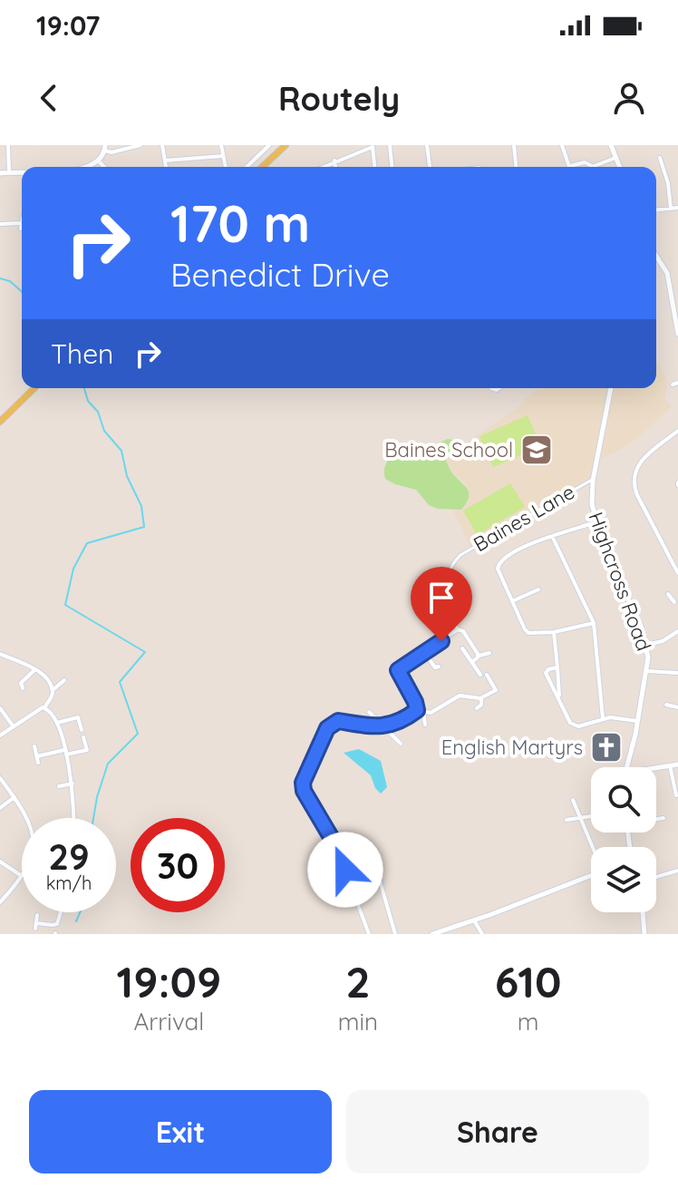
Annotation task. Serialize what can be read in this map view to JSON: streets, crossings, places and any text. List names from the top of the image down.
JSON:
{
  "streets": {
    "street": ["Baines Lane", "Highcross Road"]
  },
  "crossings": [
    ["Baines Lane", "Highcross Road"]
  ],
  "places": {
    "school or university": ["Baines School"],
    "church": ["English Martyrs"]
  },
  "page": {
    "status": "19:07",
    "header": "Routely",
    "turn": ["170 m", "Benedict Drive"],
    "then": "Then",
    "speed": "29 km/h",
    "limit": "30",
    "eta": [
      "19:09",
      "Arrival",
      "2",
      "min",
      "610",
      "m"
    ],
    "buttons": ["Exit", "Share"]
  }
}
